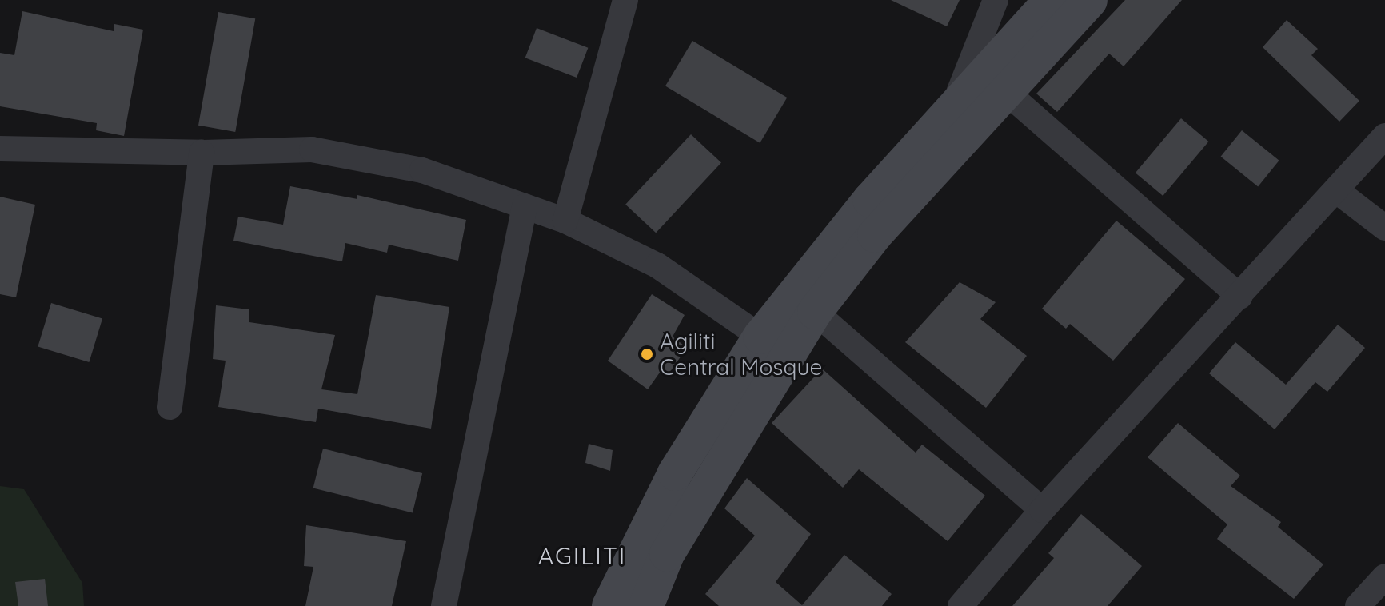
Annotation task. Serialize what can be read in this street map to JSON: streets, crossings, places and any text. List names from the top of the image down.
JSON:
{
  "districts": ["AGILITI"],
  "places": ["Agiliti Central Mosque"]
}
